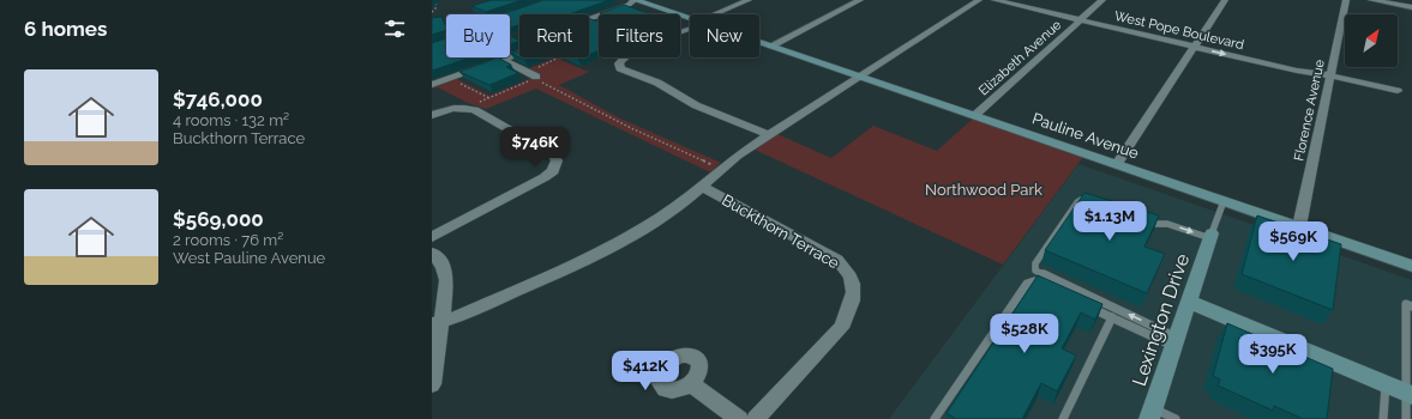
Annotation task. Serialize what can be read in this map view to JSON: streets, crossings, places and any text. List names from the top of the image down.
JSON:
{
  "streets": {
    "street": [
      "West Pope Boulevard",
      "Elizabeth Avenue",
      "Florence Avenue",
      "Pauline Avenue",
      "Buckthorn Terrace",
      "Lexington Drive"
    ]
  },
  "crossings": [
    ["West Pope Boulevard", "Elizabeth Avenue"],
    ["West Pope Boulevard", "Florence Avenue"],
    ["Elizabeth Avenue", "Pauline Avenue"],
    ["Florence Avenue", "Pauline Avenue"]
  ],
  "parks": ["Northwood Park"],
  "north": "top right",
  "page": {
    "heading": "6 homes",
    "chip": [
      "Buy",
      "Rent",
      "Filters",
      "New"
    ],
    "list": [
      {
        "name": "$746,000",
        "note": "4 rooms · 132 m² · Buckthorn Terrace"
      },
      {
        "name": "$569,000",
        "note": "2 rooms · 76 m² · West Pauline Avenue"
      }
    ],
    "price": [
      "$746K",
      "$1.13M",
      "$569K",
      "$528K",
      "$395K",
      "$412K"
    ]
  }
}
